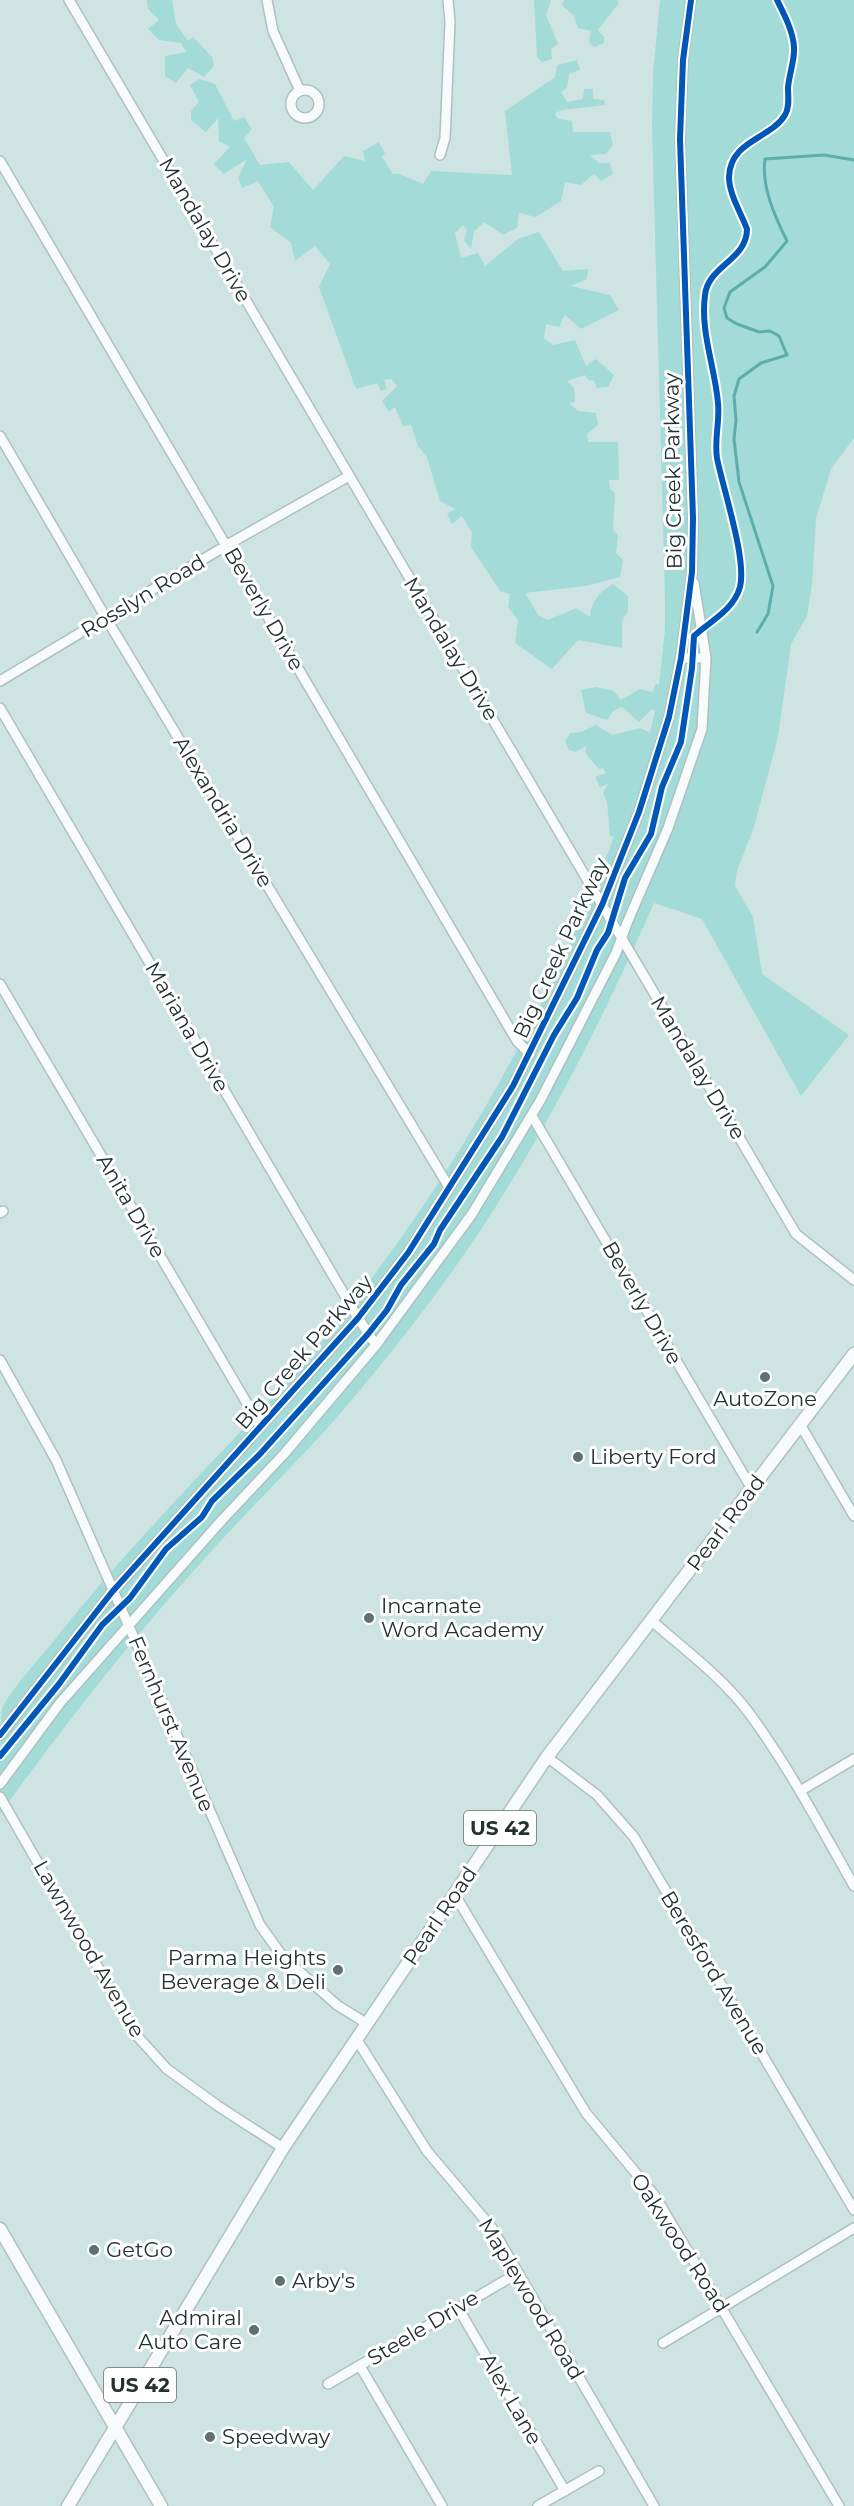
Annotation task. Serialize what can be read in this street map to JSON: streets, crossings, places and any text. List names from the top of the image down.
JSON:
{
  "streets": {
    "main road": ["Pearl Road", "US 42"],
    "street": [
      "Mandalay Drive",
      "Big Creek Parkway",
      "Rosslyn Road",
      "Beverly Drive",
      "Alexandria Drive",
      "Mariana Drive",
      "Anita Drive",
      "Fernhurst Avenue",
      "Lawnwood Avenue",
      "Beresford Avenue",
      "Oakwood Road",
      "Maplewood Road",
      "Steele Drive",
      "Alex Lane"
    ]
  },
  "crossings": [
    ["Mandalay Drive", "Big Creek Parkway"],
    ["Mandalay Drive", "Rosslyn Road"],
    ["Big Creek Parkway", "Beverly Drive"],
    ["Big Creek Parkway", "Alexandria Drive"],
    ["Big Creek Parkway", "Mariana Drive"],
    ["Big Creek Parkway", "Anita Drive"],
    ["Big Creek Parkway", "Fernhurst Avenue"],
    ["Rosslyn Road", "Beverly Drive"],
    ["Rosslyn Road", "Alexandria Drive"],
    ["Beverly Drive", "Pearl Road"],
    ["Pearl Road", "Fernhurst Avenue"],
    ["Pearl Road", "Lawnwood Avenue"],
    ["Pearl Road", "Beresford Avenue"],
    ["Pearl Road", "Oakwood Road"],
    ["Pearl Road", "Maplewood Road"],
    ["Maplewood Road", "Steele Drive"],
    ["Steele Drive", "Alex Lane"]
  ],
  "places": [
    "AutoZone",
    "Liberty Ford",
    "Incarnate Word Academy",
    "Parma Heights Beverage & Deli",
    "GetGo",
    "Arby's",
    "Admiral Auto Care",
    "Speedway"
  ]
}
